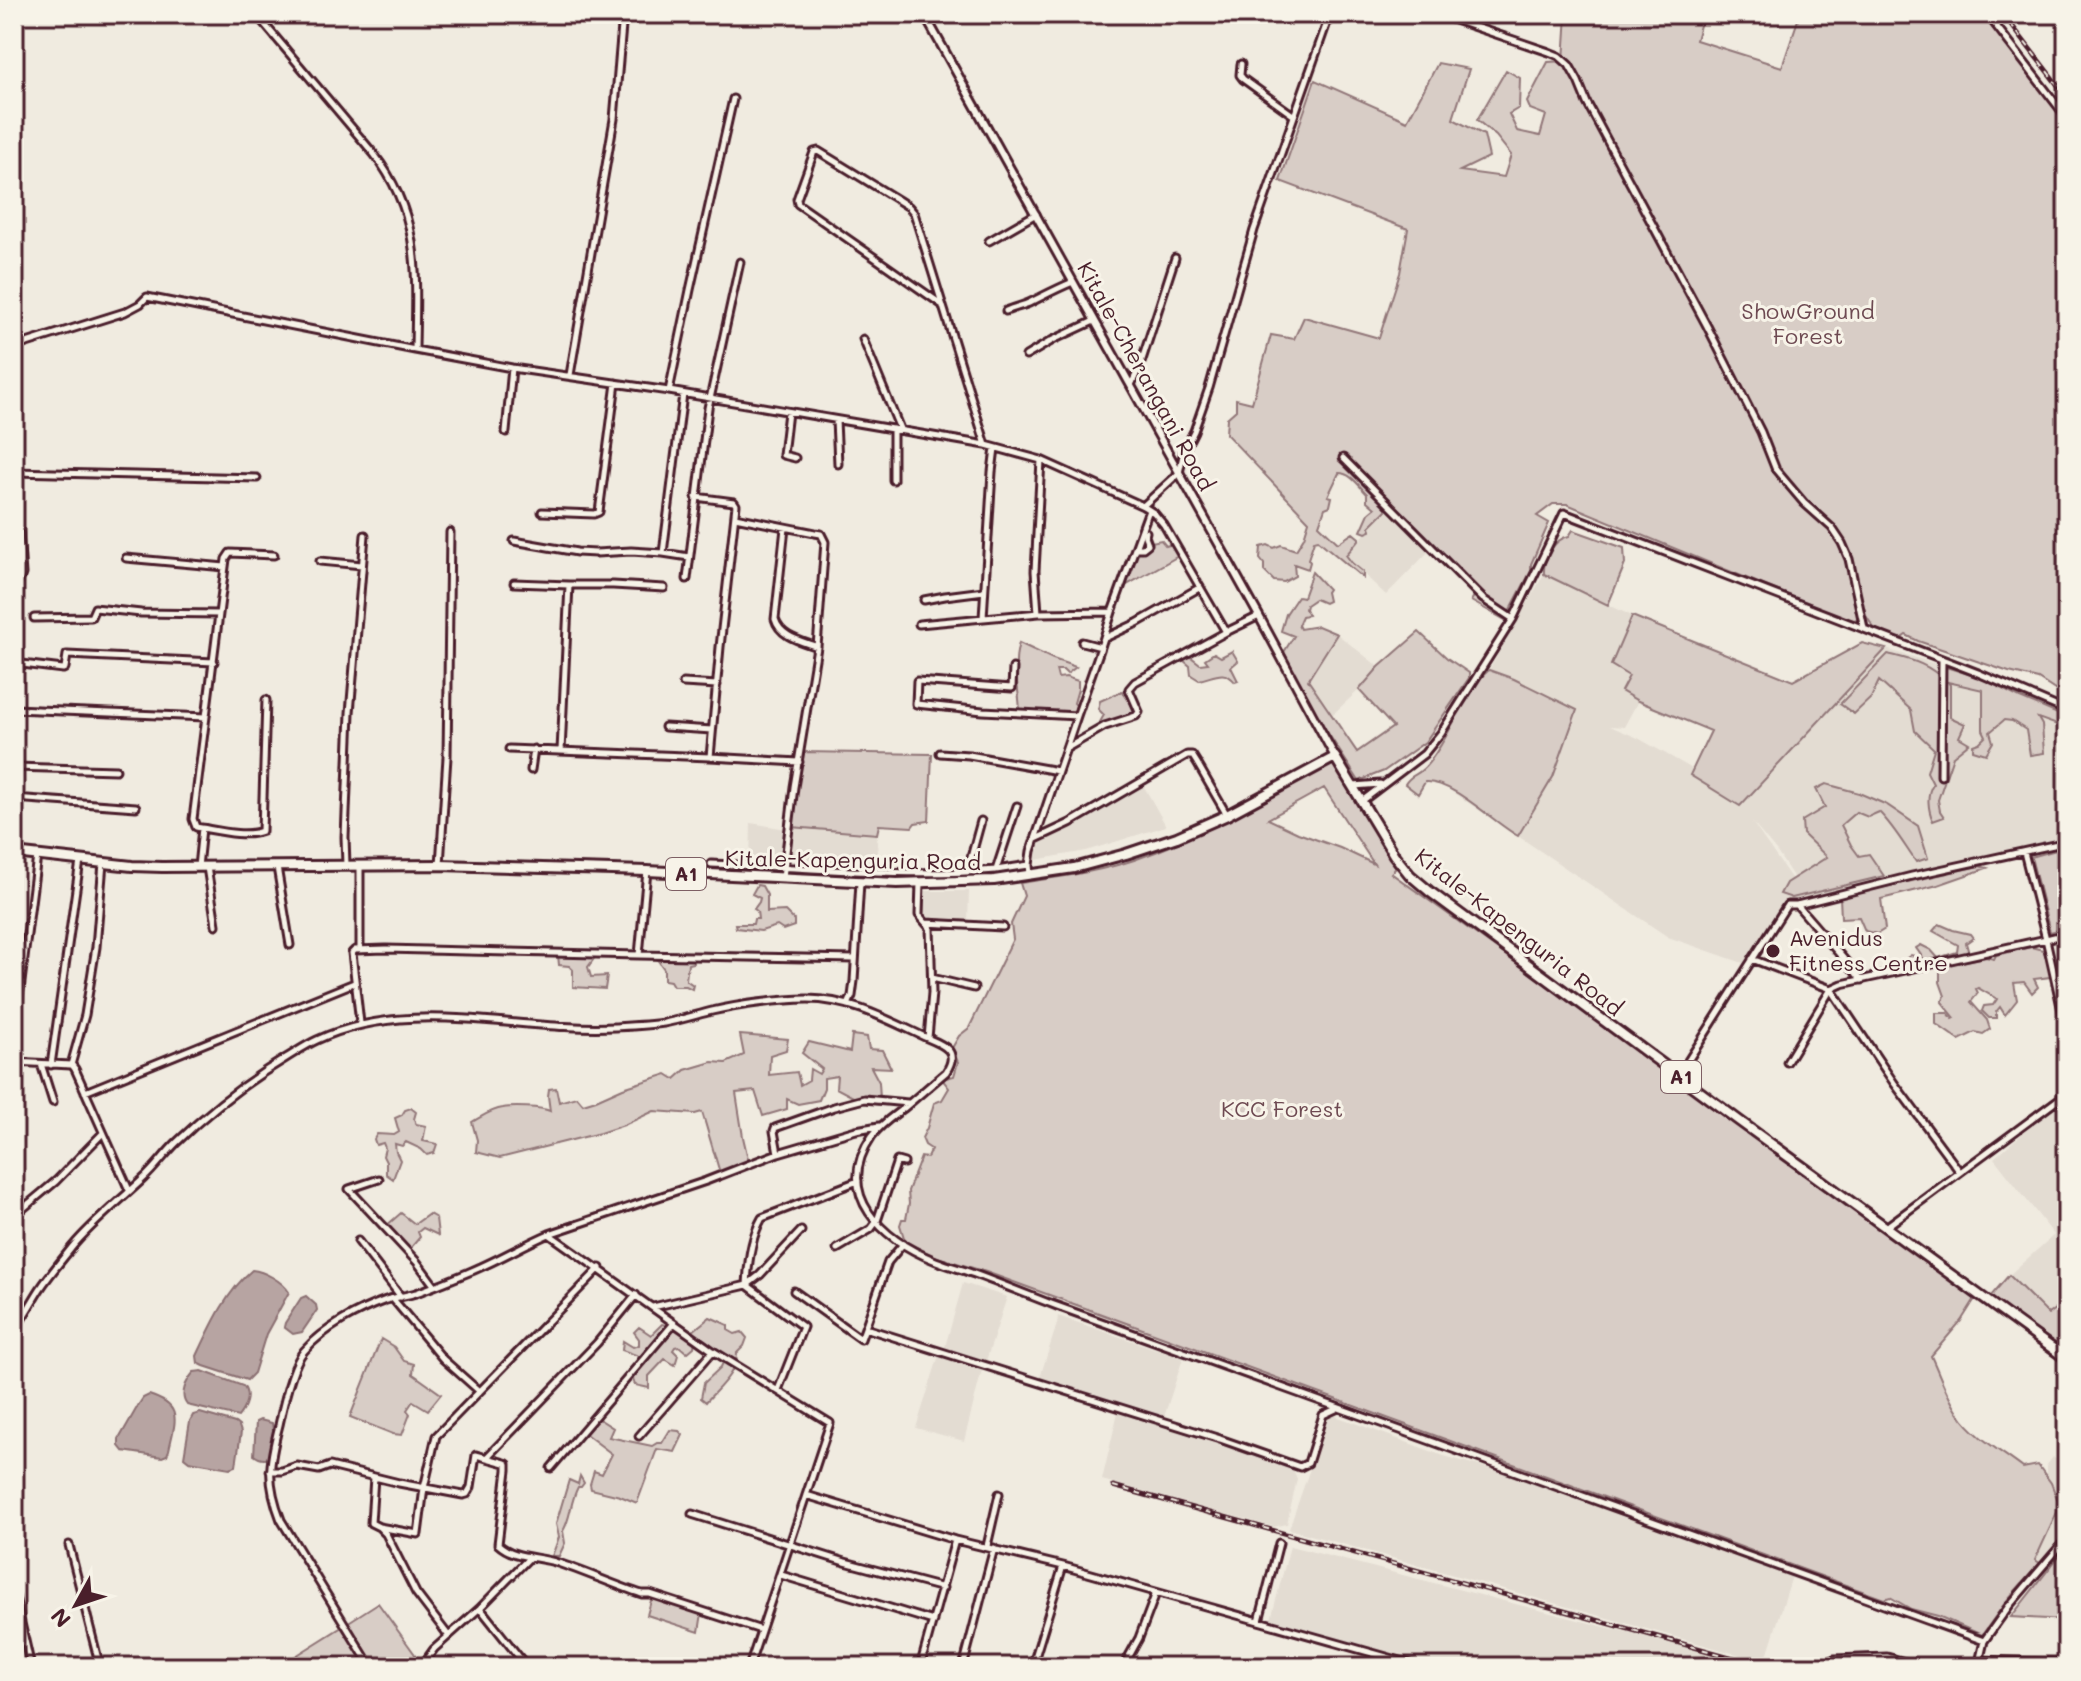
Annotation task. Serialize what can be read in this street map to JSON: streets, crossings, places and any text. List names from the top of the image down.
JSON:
{
  "streets": {
    "highway": ["Kitale-Kapenguria Road", "A1"],
    "main road": ["Kitale-Cherangani Road"]
  },
  "crossings": [
    ["Kitale-Cherangani Road", "Kitale-Kapenguria Road"]
  ],
  "parks": ["ShowGround Forest", "KCC Forest"],
  "places": ["Avenidus Fitness Centre"],
  "north": "bottom left"
}
